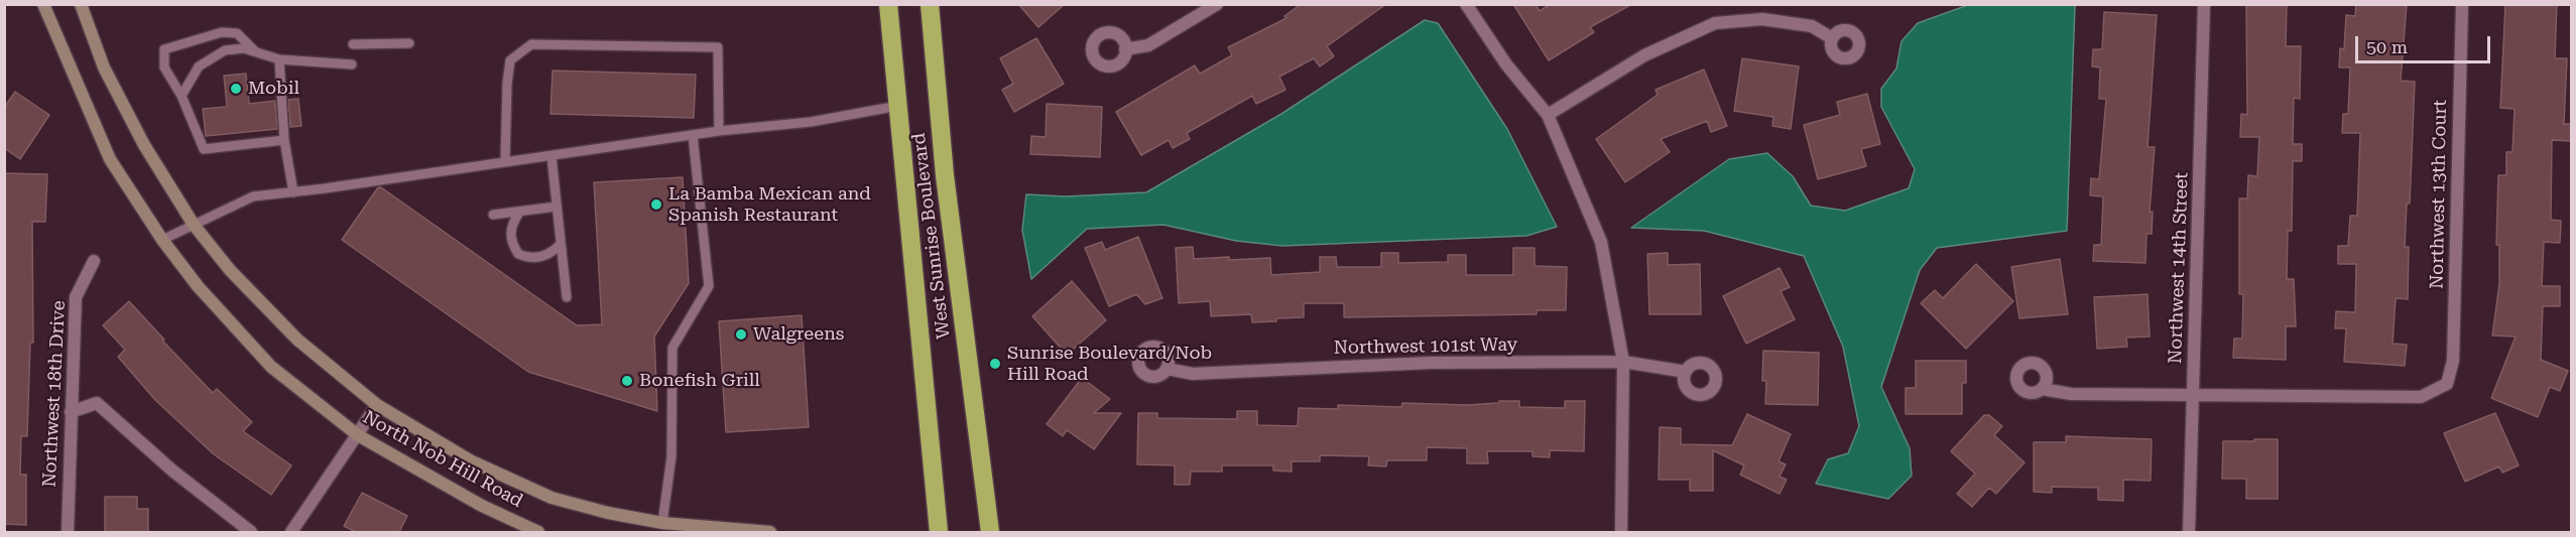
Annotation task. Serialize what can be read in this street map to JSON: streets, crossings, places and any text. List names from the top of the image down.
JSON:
{
  "streets": {
    "highway": ["West Sunrise Boulevard"],
    "main road": ["North Nob Hill Road"],
    "street": [
      "Northwest 13th Court",
      "Northwest 14th Street",
      "Northwest 101st Way",
      "Northwest 18th Drive"
    ]
  },
  "crossings": [
    ["Northwest 13th Court", "Northwest 14th Street"]
  ],
  "places": [
    "Mobil",
    "La Bamba Mexican and Spanish Restaurant",
    "Walgreens",
    "Sunrise Boulevard/Nob Hill Road",
    "Bonefish Grill"
  ],
  "scale_bar": "50 m"
}
